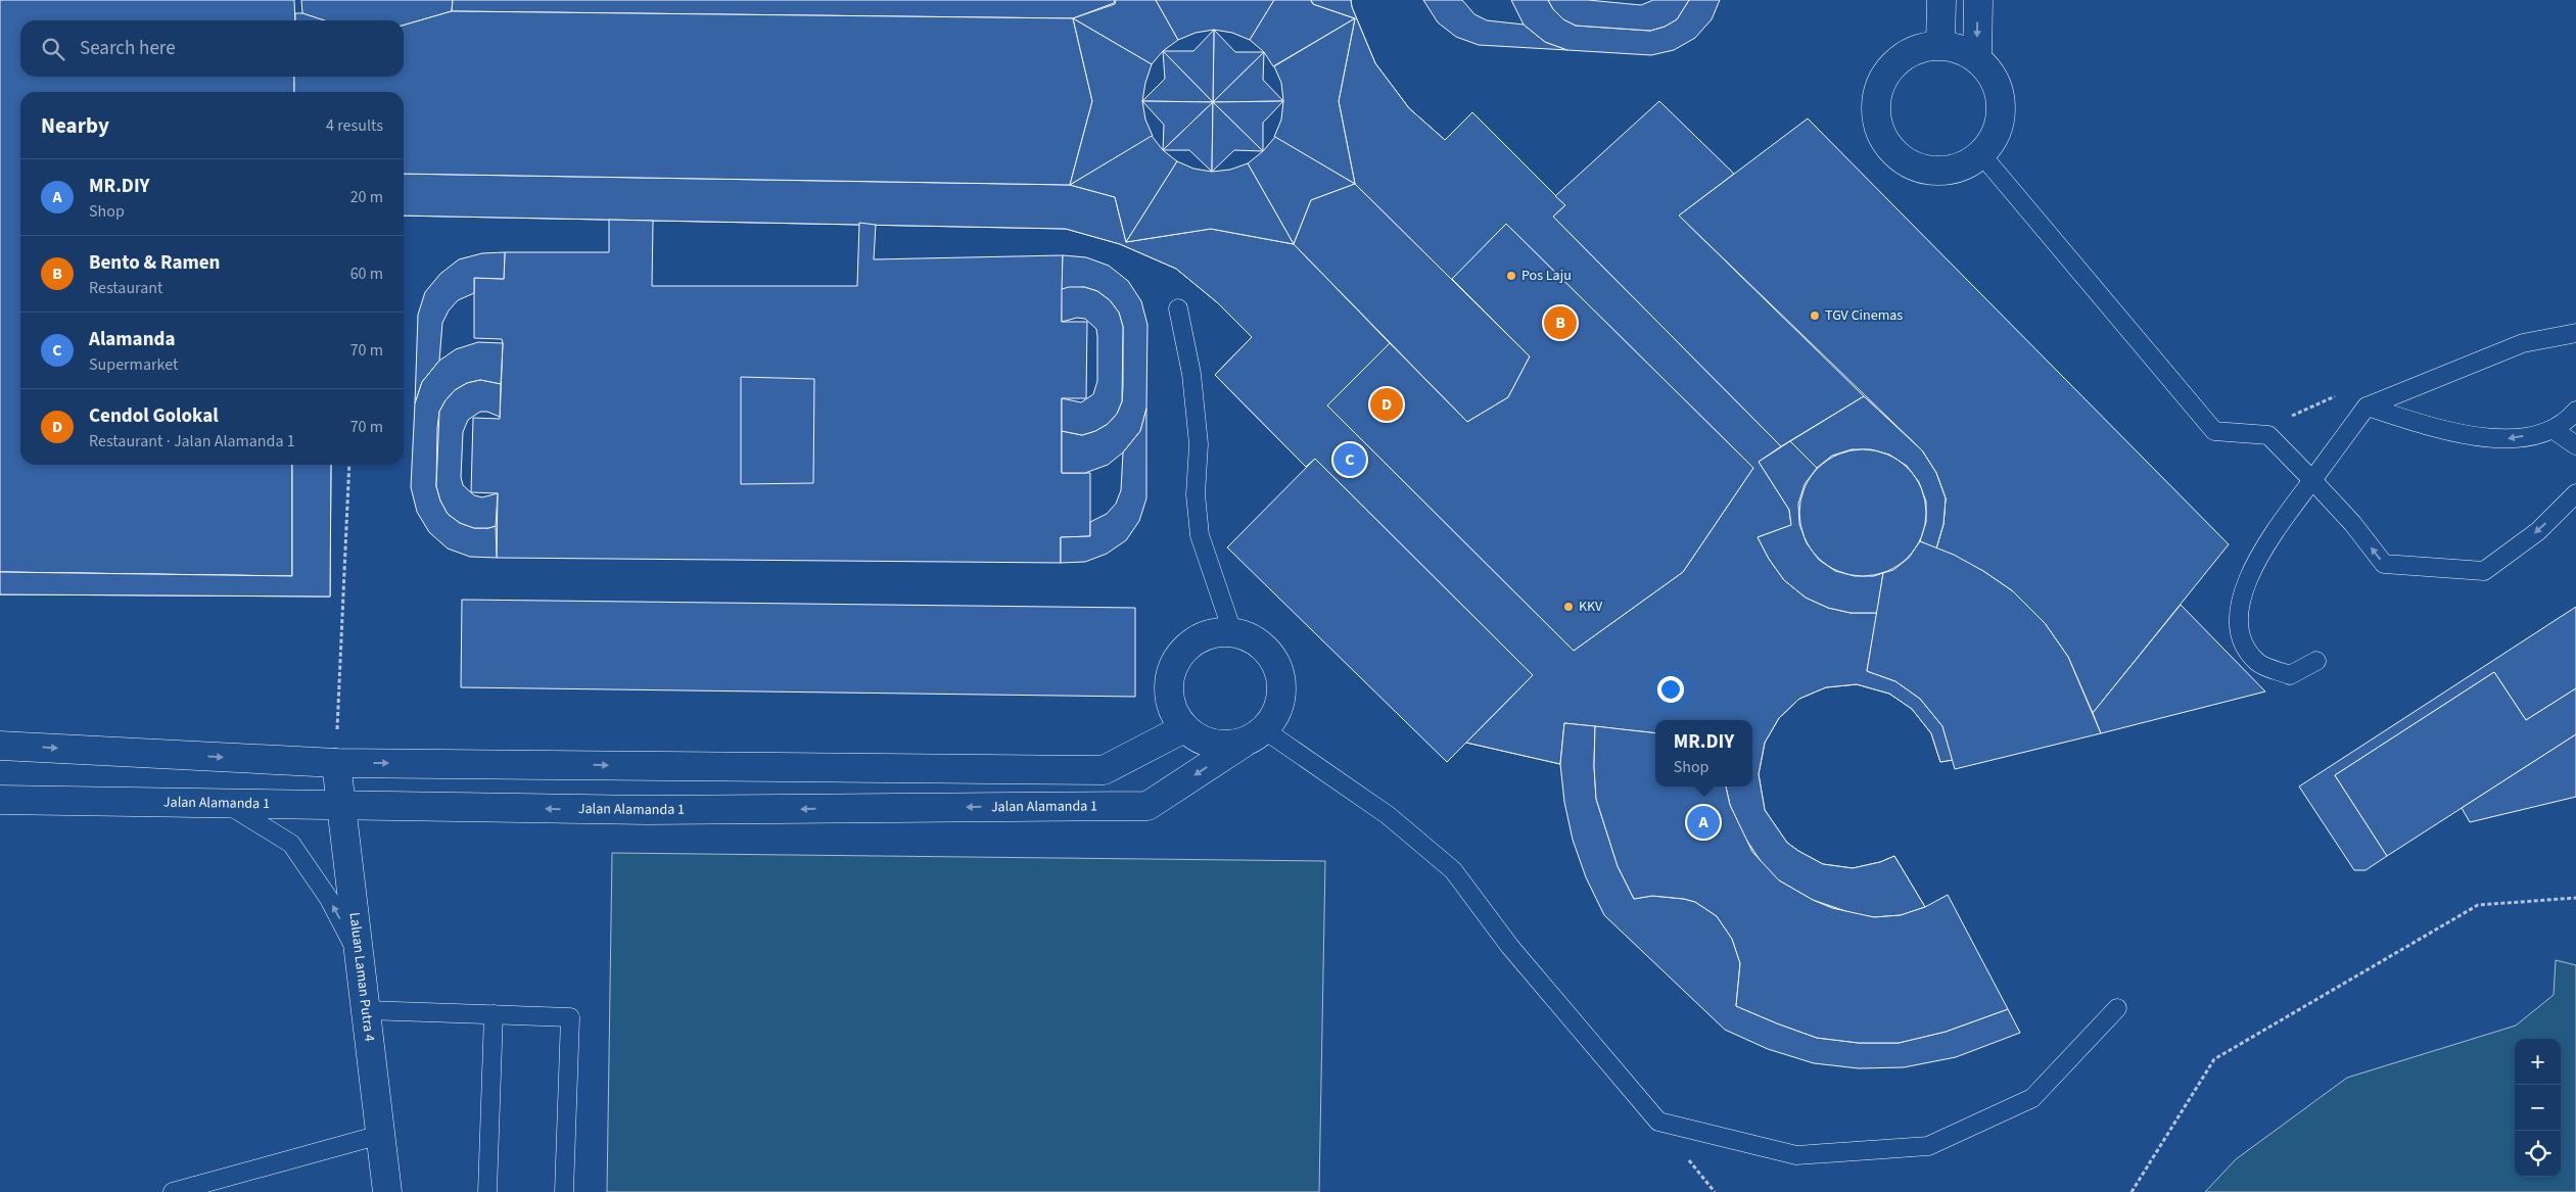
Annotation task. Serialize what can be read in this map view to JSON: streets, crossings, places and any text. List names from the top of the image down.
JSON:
{
  "streets": {
    "street": ["Jalan Alamanda 1", "Laluan Laman Putra 4"]
  },
  "crossings": [
    ["Jalan Alamanda 1", "Laluan Laman Putra 4"]
  ],
  "places": ["Pos Laju", "TGV Cinemas", "KKV"],
  "page": {
    "search": "Search here",
    "heading": ["Nearby", "4 results"],
    "list": [
      {
        "mark": "A",
        "name": "MR.DIY",
        "note": "Shop",
        "value": "20 m"
      },
      {
        "mark": "B",
        "name": "Bento & Ramen",
        "note": "Restaurant",
        "value": "60 m"
      },
      {
        "mark": "C",
        "name": "Alamanda",
        "note": "Supermarket",
        "value": "70 m"
      },
      {
        "mark": "D",
        "name": "Cendol Golokal",
        "note": "Restaurant · Jalan Alamanda 1",
        "value": "70 m"
      }
    ],
    "pins": [
      "B",
      "D",
      "C",
      "A"
    ],
    "popup": ["MR.DIY", "Shop"],
    "map_buttons": ["+", "−"]
  }
}
